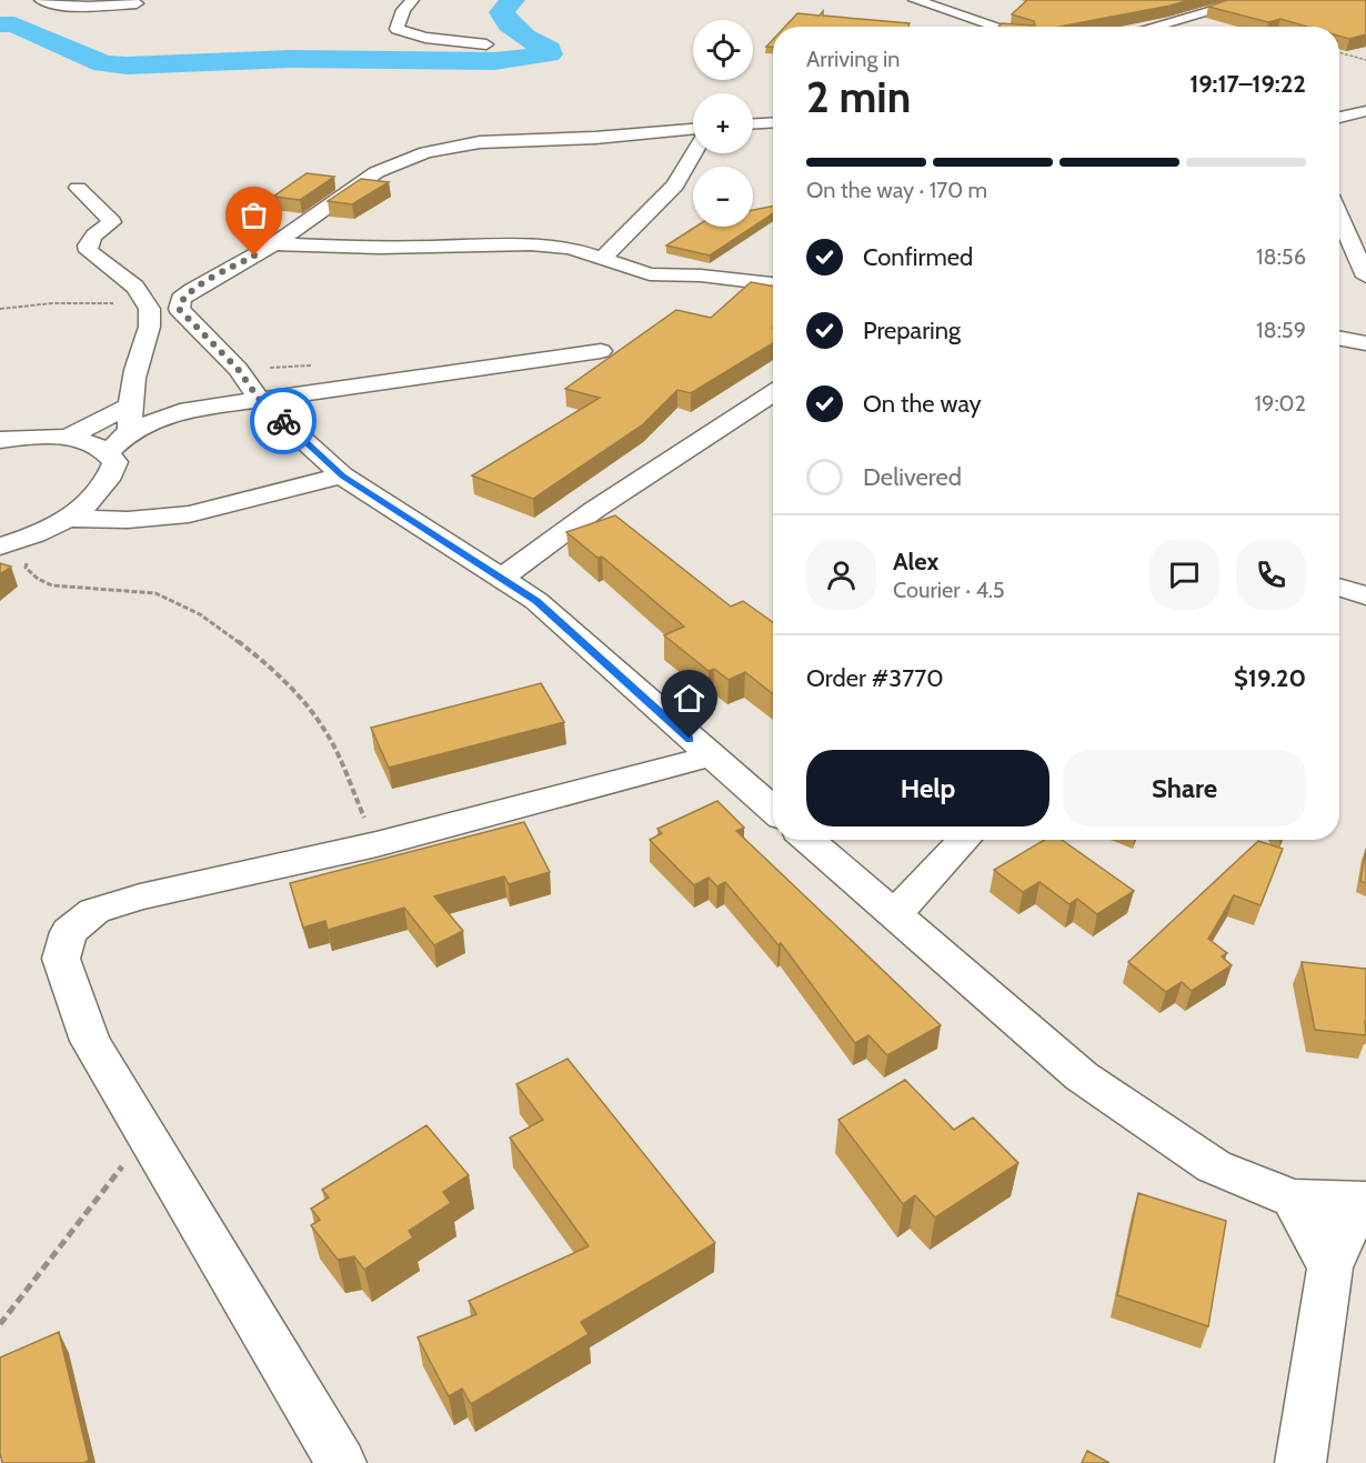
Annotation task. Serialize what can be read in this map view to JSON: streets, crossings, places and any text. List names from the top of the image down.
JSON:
{
  "page": {
    "map_buttons": ["+", "−"],
    "heading": ["2 min", "Arriving in", "19:17–19:22"],
    "panel": [
      "Alex",
      "Courier · 4.5",
      "Order #3770",
      "$19.20"
    ],
    "bar": "On the way · 170 m",
    "list": [
      ["Confirmed", "18:56"],
      ["Preparing", "18:59"],
      ["On the way", "19:02"],
      "Delivered"
    ],
    "buttons": ["Help", "Share"]
  }
}
